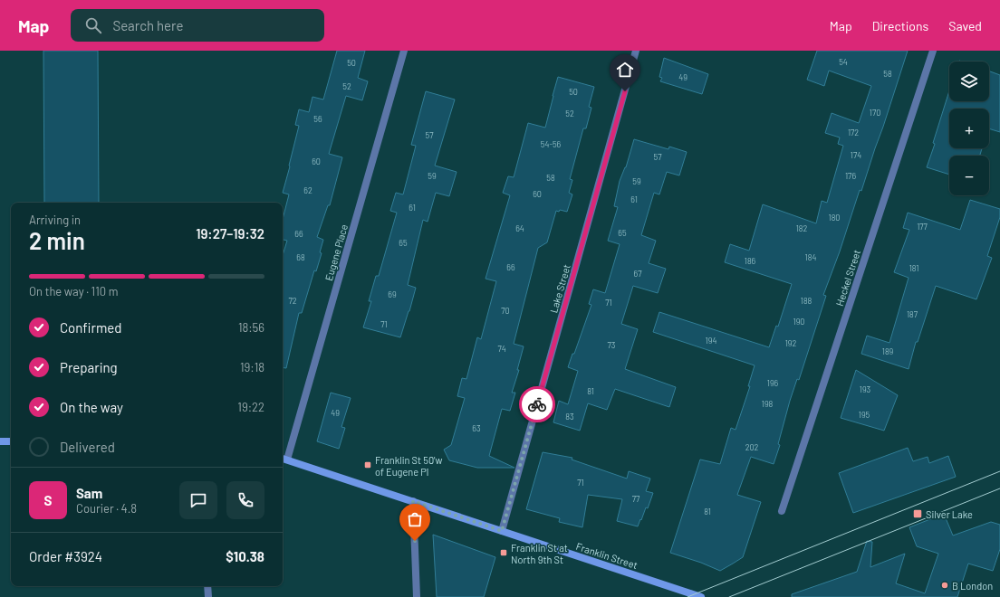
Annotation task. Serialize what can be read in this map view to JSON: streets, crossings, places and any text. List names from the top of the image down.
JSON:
{
  "streets": {
    "main road": ["Franklin Street"],
    "street": ["Eugene Place", "Heckel Street", "Lake Street"]
  },
  "crossings": [
    ["Eugene Place", "Franklin Street"],
    ["Lake Street", "Franklin Street"]
  ],
  "places": {
    "transit": ["Franklin St 50'w of Eugene Pl", "Silver Lake", "Franklin St at North 9th St"],
    "other": ["B London"]
  },
  "house_numbers": [
    "54",
    "50",
    "58",
    "49",
    "52",
    "50",
    "170",
    "52",
    "56",
    "172",
    "57",
    "54-56",
    "174",
    "57",
    "60",
    "59",
    "176",
    "58",
    "59",
    "62",
    "60",
    "61",
    "61",
    "180",
    "177",
    "64",
    "182",
    "65",
    "66",
    "65",
    "68",
    "184",
    "186",
    "66",
    "181",
    "67",
    "69",
    "72",
    "188",
    "71",
    "70",
    "187",
    "190",
    "71",
    "194",
    "192",
    "73",
    "74",
    "189",
    "196",
    "193",
    "81",
    "198",
    "49",
    "195",
    "83",
    "63",
    "202",
    "71",
    "77",
    "81"
  ],
  "page": {
    "header": "Map",
    "search": "Search here",
    "nav": ["Map", "Directions", "Saved"],
    "map_buttons": ["+", "−"],
    "heading": ["2 min", "Arriving in", "19:27–19:32"],
    "panel": [
      "Sam",
      "Courier · 4.8",
      "Order #3924",
      "$10.38"
    ],
    "bar": "On the way · 110 m",
    "list": [
      ["Confirmed", "18:56"],
      ["Preparing", "19:18"],
      ["On the way", "19:22"],
      "Delivered"
    ],
    "round": "S"
  }
}
